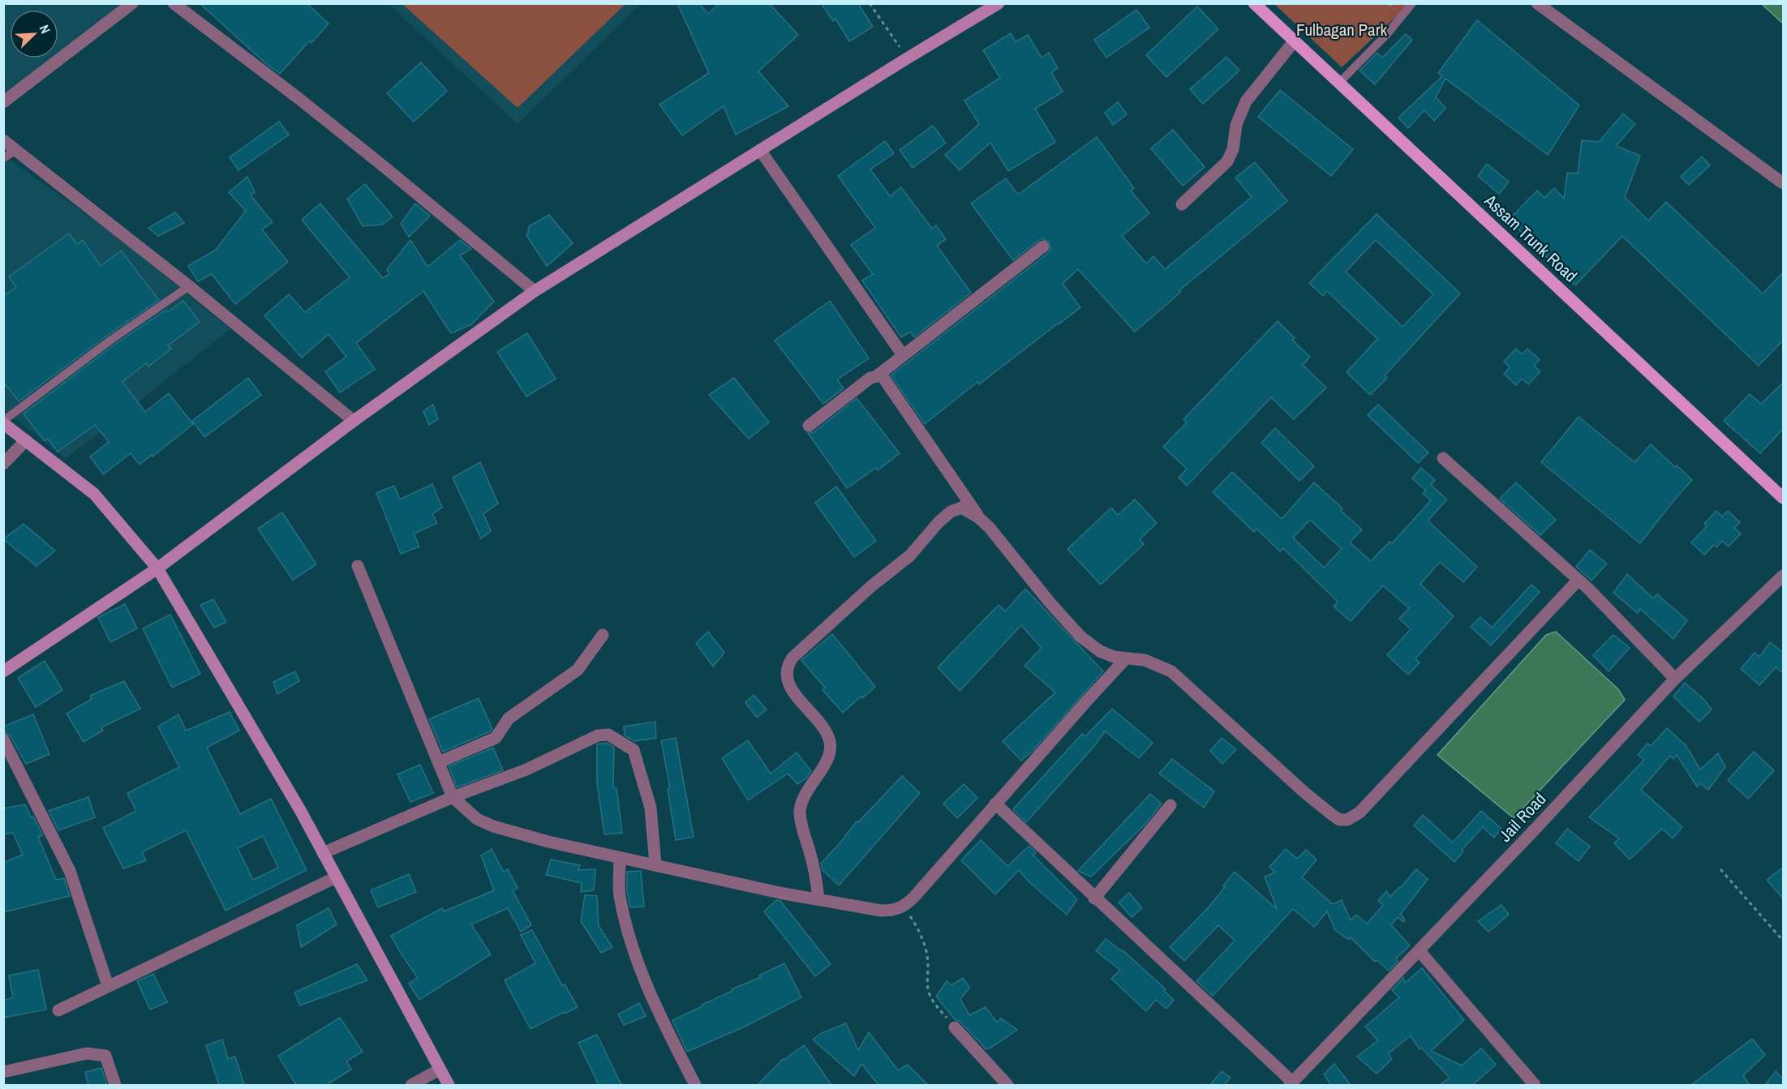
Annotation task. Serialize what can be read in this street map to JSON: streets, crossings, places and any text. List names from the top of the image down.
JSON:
{
  "streets": {
    "main road": ["Assam Trunk Road"],
    "street": ["Jail Road"]
  },
  "parks": ["Fulbagan Park"],
  "north": "top right"
}
